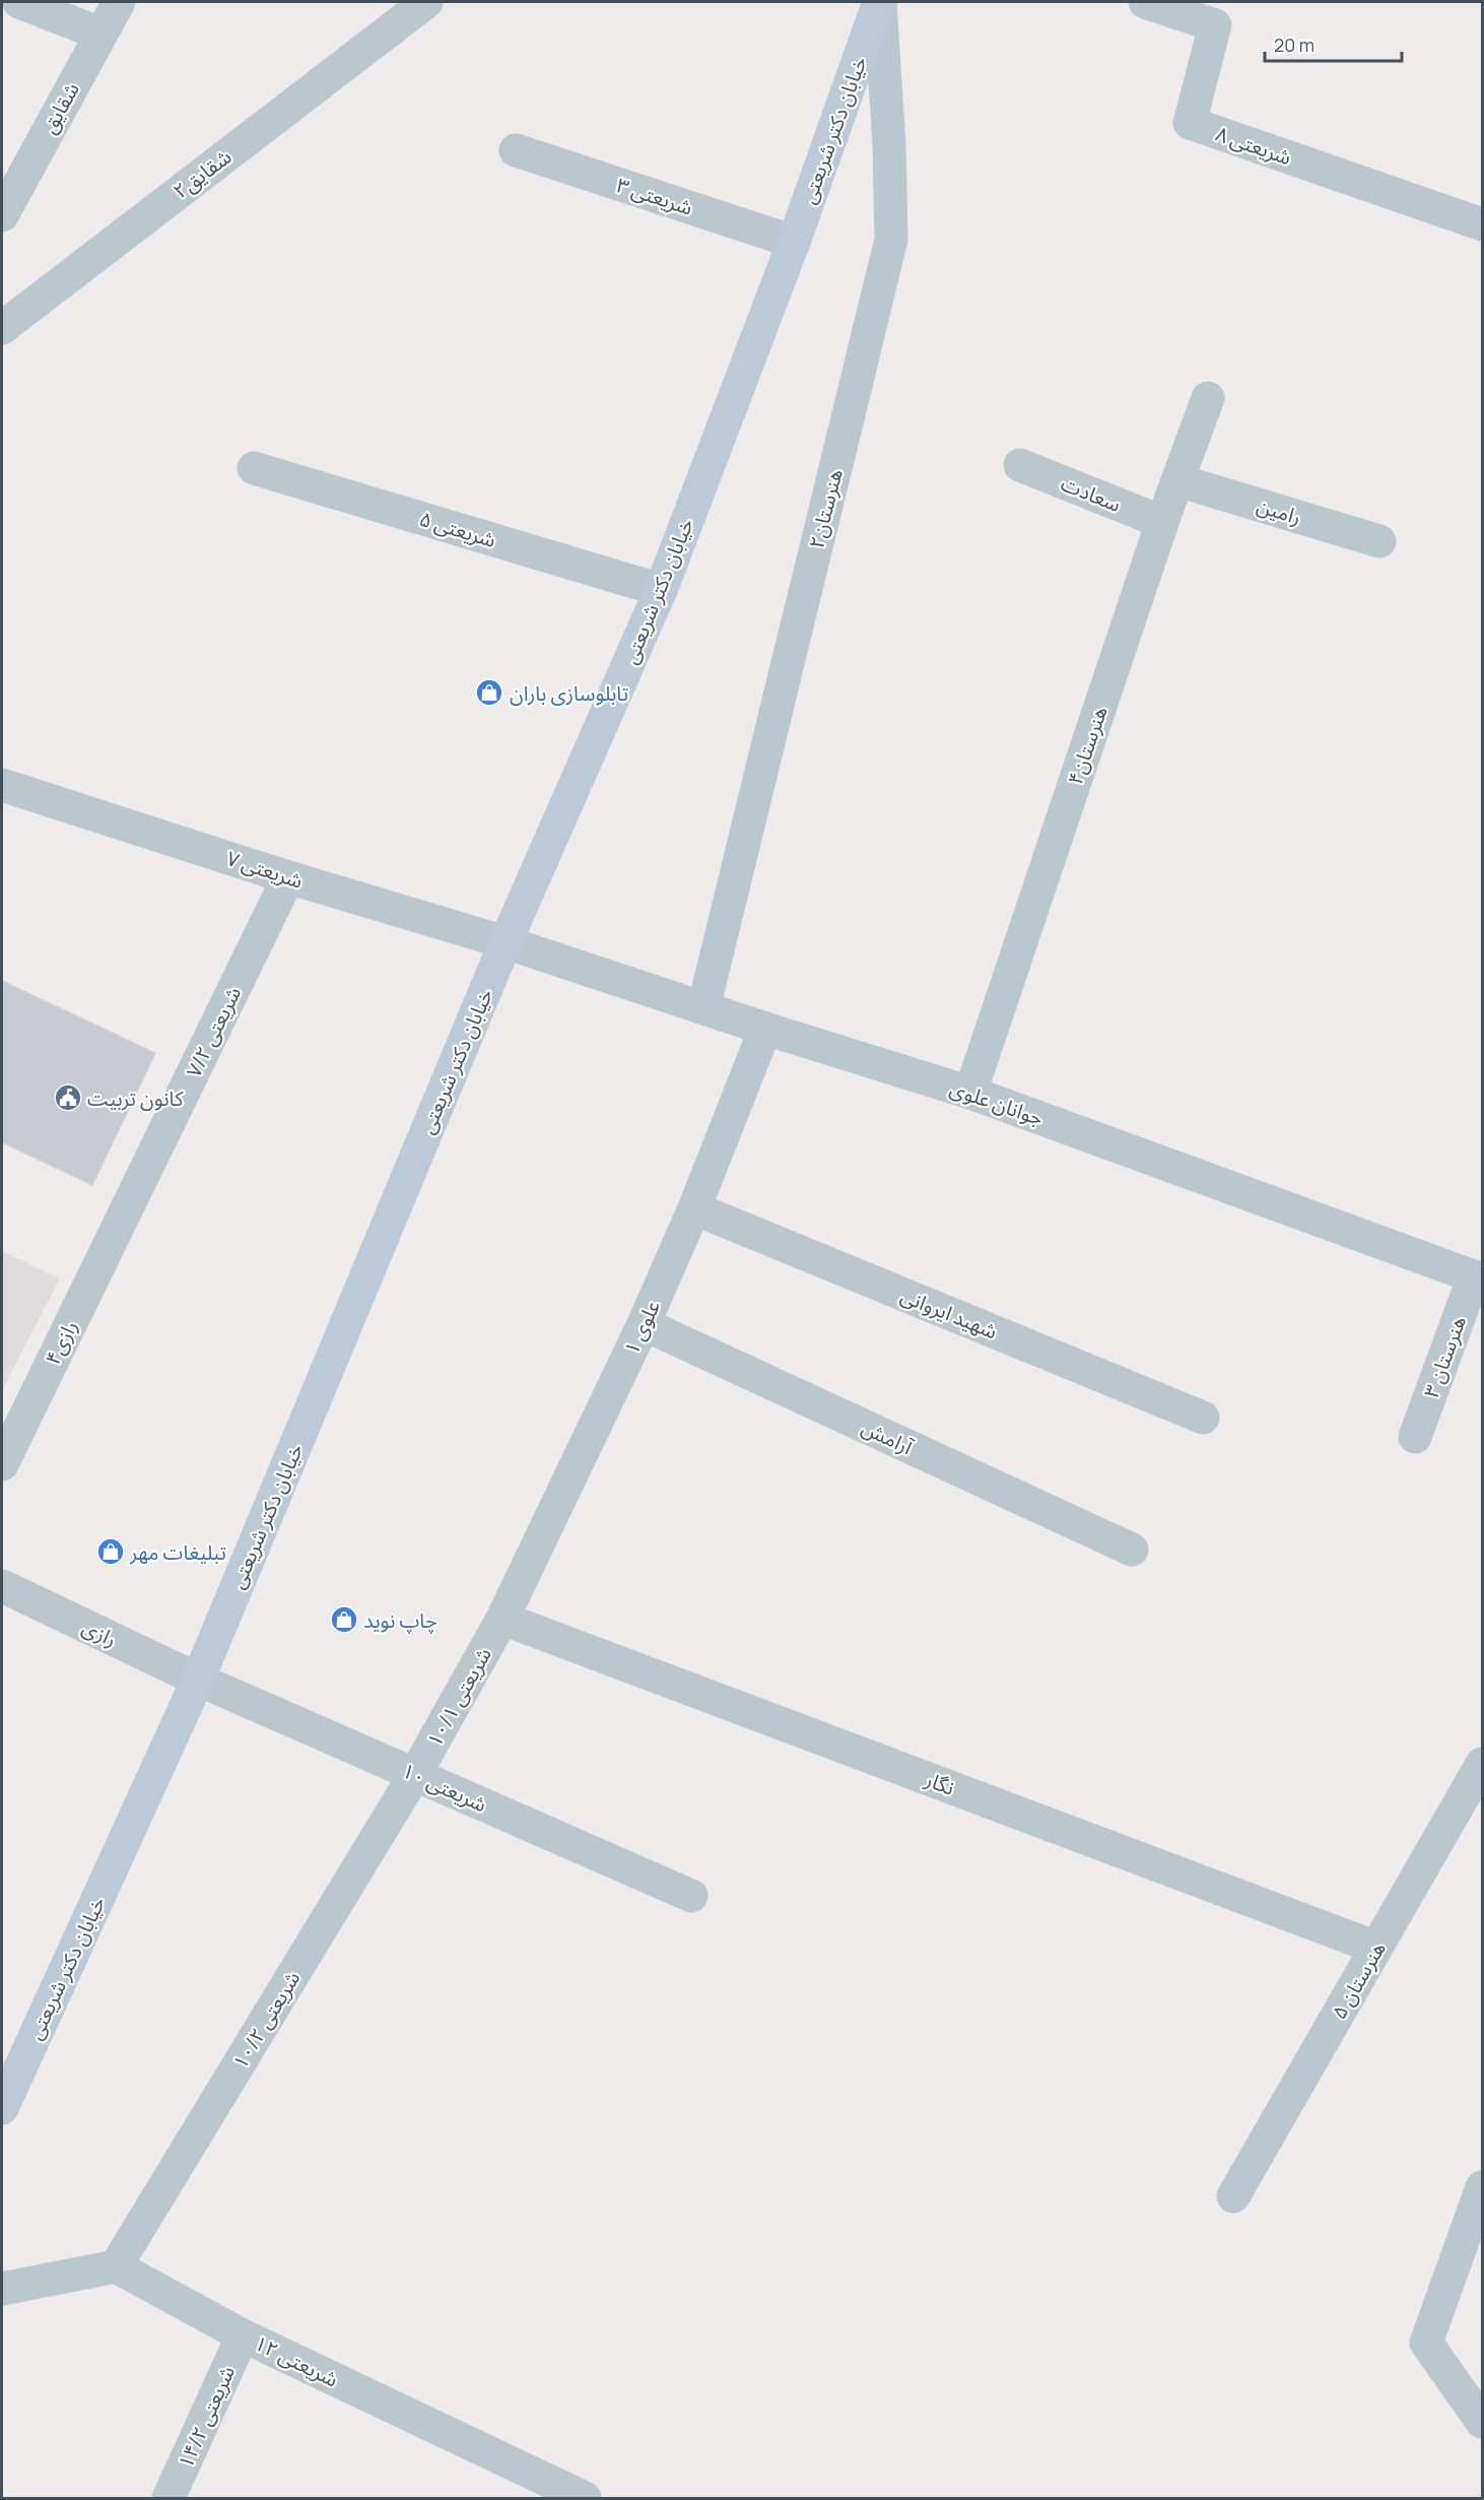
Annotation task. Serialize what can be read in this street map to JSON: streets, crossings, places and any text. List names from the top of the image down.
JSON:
{
  "streets": {
    "main road": ["خیابان دکتر شریعتی"],
    "street": [
      "شقایق",
      "شریعتی ۸",
      "شقایق۲",
      "شریعتی ۳",
      "سعادت",
      "هنرستان۲",
      "رامین",
      "شریعتی ۵",
      "هنرستان۴",
      "۷ شریعتی",
      "شریعتی ۷/۲",
      "جوانان علوی",
      "شهید ایروانی",
      "علوی ۱",
      "رازی۴",
      "هنرستان ۳",
      "آرامش",
      "رازی",
      "شریعتی ۱۰/۱",
      "نگار",
      "شریعتی ۱۰",
      "هنرستان ۵",
      "شریعتی ۱۰/۲",
      "شریعتی ۱۲",
      "شریعتی ۱۴/۲"
    ]
  },
  "crossings": [
    ["خیابان دکتر شریعتی", "شریعتی ۳"],
    ["خیابان دکتر شریعتی", "هنرستان۲"],
    ["خیابان دکتر شریعتی", "شریعتی ۵"],
    ["خیابان دکتر شریعتی", "۷ شریعتی"],
    ["خیابان دکتر شریعتی", "جوانان علوی"],
    ["خیابان دکتر شریعتی", "رازی"],
    ["خیابان دکتر شریعتی", "شریعتی ۱۰"],
    ["سعادت", "هنرستان۴"],
    ["هنرستان۲", "جوانان علوی"],
    ["رامین", "هنرستان۴"],
    ["هنرستان۴", "جوانان علوی"],
    ["۷ شریعتی", "شریعتی ۷/۲"],
    ["۷ شریعتی", "جوانان علوی"],
    ["شریعتی ۷/۲", "رازی۴"],
    ["جوانان علوی", "علوی ۱"],
    ["جوانان علوی", "هنرستان ۳"],
    ["شهید ایروانی", "علوی ۱"],
    ["علوی ۱", "آرامش"],
    ["علوی ۱", "شریعتی ۱۰/۱"],
    ["علوی ۱", "نگار"],
    ["رازی", "شریعتی ۱۰"],
    ["شریعتی ۱۰/۱", "نگار"],
    ["شریعتی ۱۰/۱", "شریعتی ۱۰"],
    ["شریعتی ۱۰/۱", "شریعتی ۱۰/۲"],
    ["نگار", "هنرستان ۵"],
    ["شریعتی ۱۰", "شریعتی ۱۰/۲"],
    ["شریعتی ۱۰/۲", "شریعتی ۱۲"],
    ["شریعتی ۱۲", "شریعتی ۱۴/۲"]
  ],
  "places": {
    "shop": ["تابلوسازی باران", "تبلیغات مهر", "چاپ نوید"],
    "public building": ["کانون تربیت"]
  },
  "scale_bar": "20 m"
}
